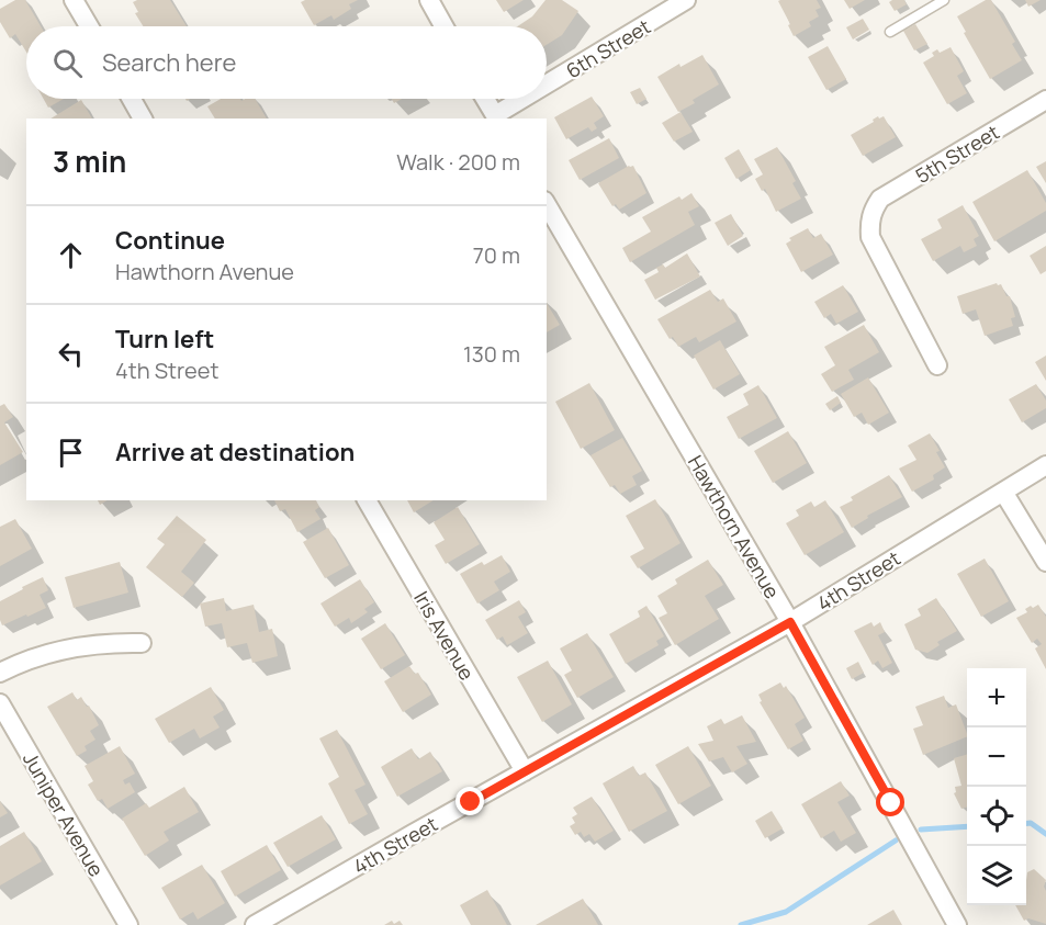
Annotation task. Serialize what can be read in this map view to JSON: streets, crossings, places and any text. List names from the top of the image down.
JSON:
{
  "streets": {
    "street": [
      "6th Street",
      "5th Street",
      "Hawthorn Avenue",
      "4th Street",
      "Iris Avenue",
      "Juniper Avenue"
    ]
  },
  "crossings": [
    ["Hawthorn Avenue", "4th Street"],
    ["4th Street", "Iris Avenue"]
  ],
  "page": {
    "search": "Search here",
    "heading": ["3 min", "Walk · 200 m"],
    "list": [
      ["Continue", "Hawthorn Avenue", "70 m"],
      ["Turn left", "4th Street", "130 m"],
      "Arrive at destination"
    ],
    "map_buttons": ["+", "−"]
  }
}
